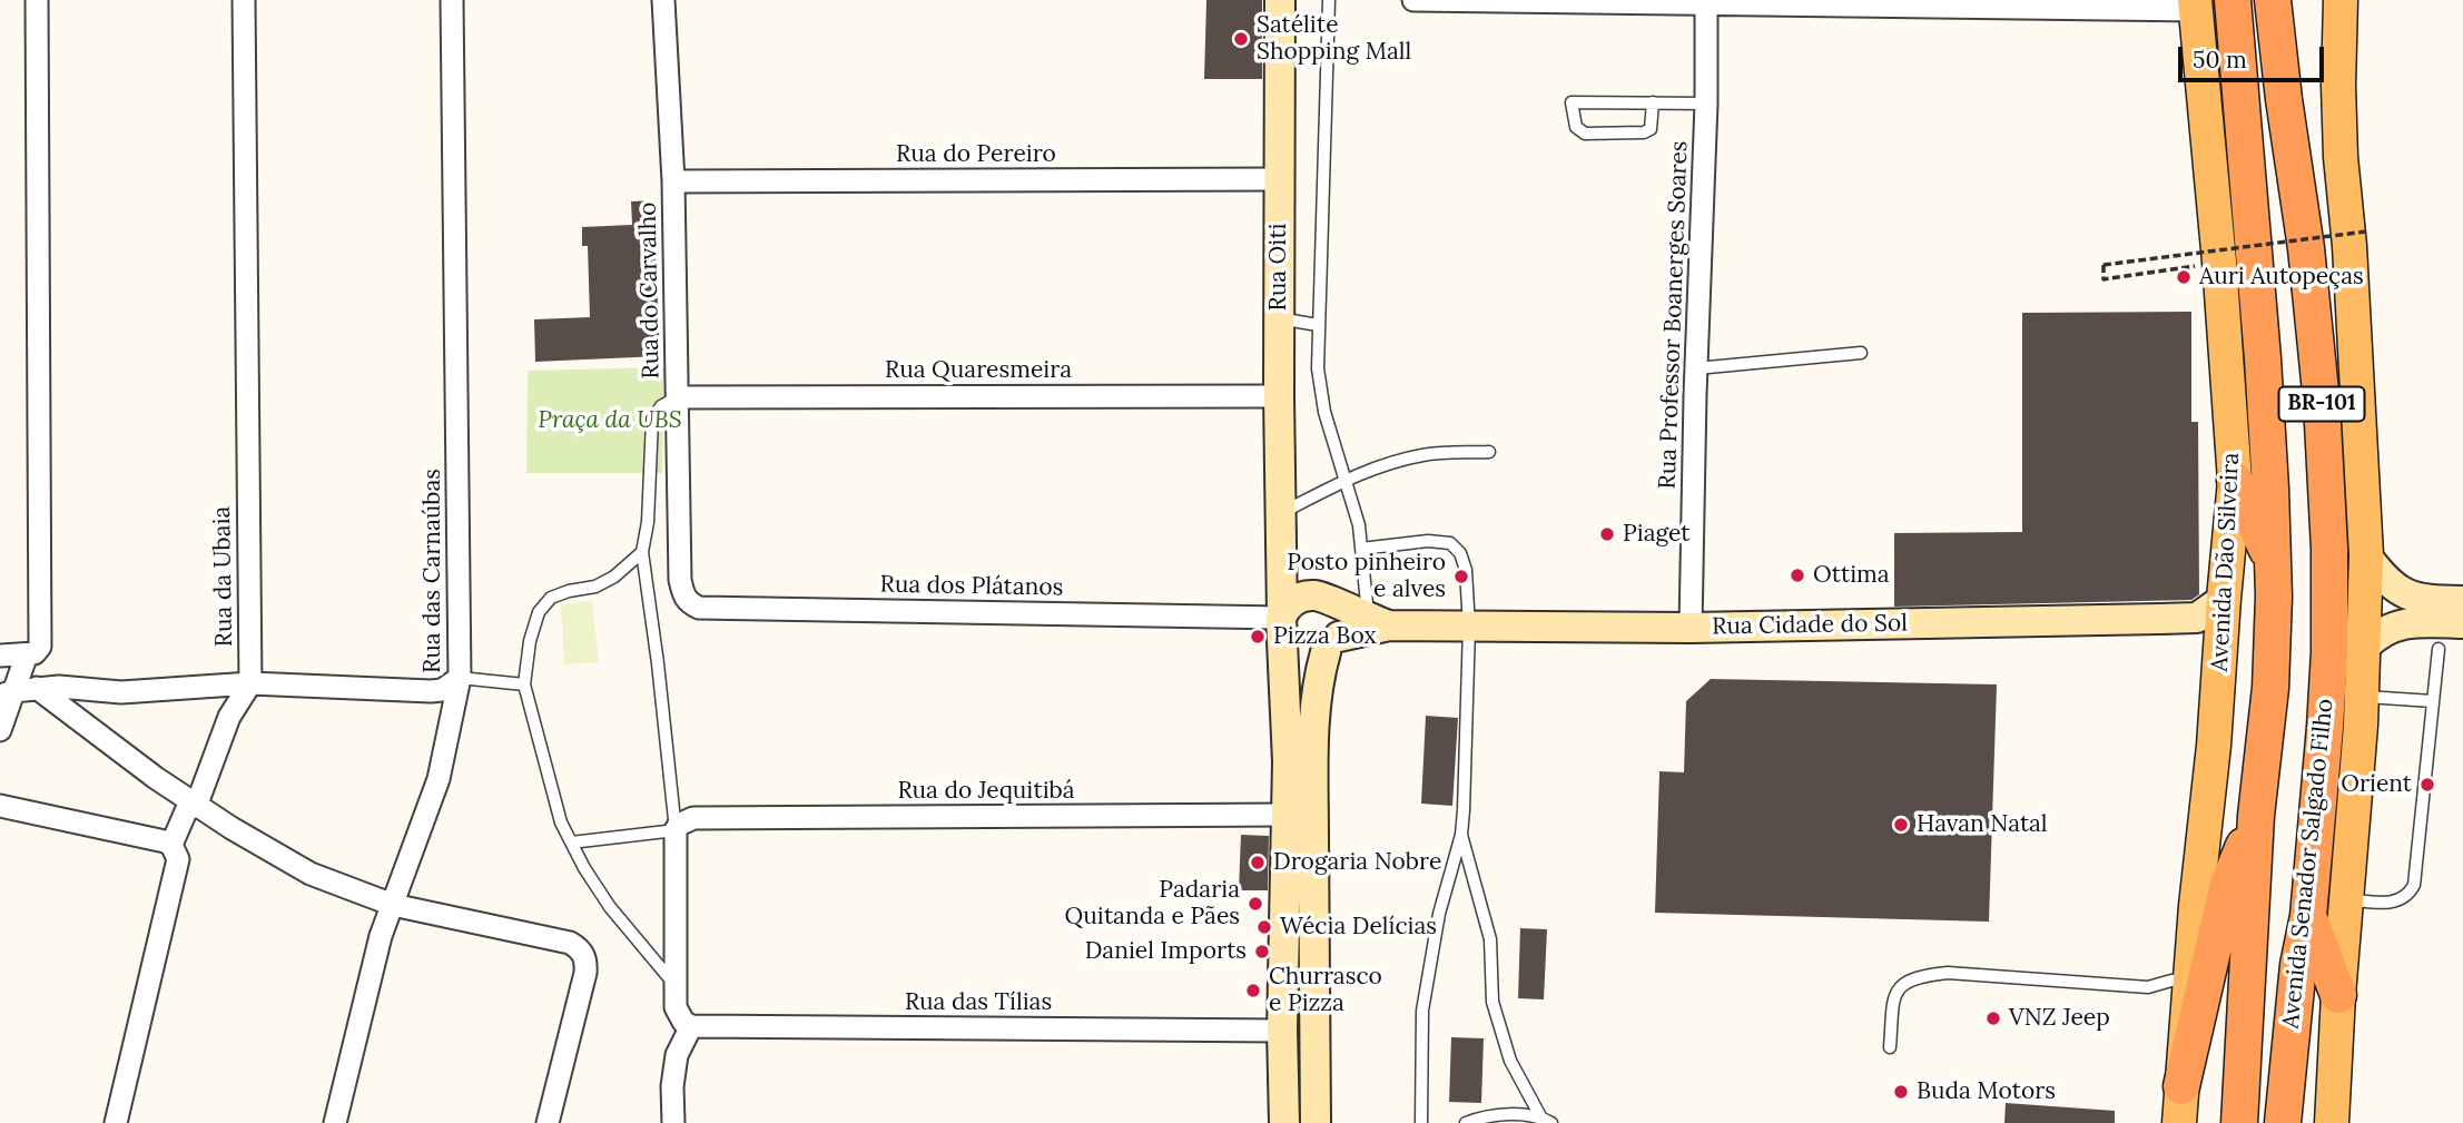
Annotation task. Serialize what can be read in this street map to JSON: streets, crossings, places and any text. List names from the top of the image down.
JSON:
{
  "streets": {
    "highway": ["BR-101", "Avenida Senador Salgado Filho"],
    "main road": ["Rua Oiti", "Avenida Dão Silveira", "Rua Cidade do Sol"],
    "street": [
      "Rua do Pereiro",
      "Rua do Carvalho",
      "Rua Professor Boanerges Soares",
      "Rua Quaresmeira",
      "Rua das Carnaúbas",
      "Rua da Ubaia",
      "Rua dos Plátanos",
      "Rua do Jequitibá",
      "Rua das Tílias"
    ]
  },
  "crossings": [
    ["Rua do Pereiro", "Rua Oiti"],
    ["Rua do Pereiro", "Rua do Carvalho"],
    ["Rua Oiti", "Rua Quaresmeira"],
    ["Rua Oiti", "Rua dos Plátanos"],
    ["Rua Oiti", "Rua Cidade do Sol"],
    ["Rua Oiti", "Rua do Jequitibá"],
    ["Rua Oiti", "Rua das Tílias"],
    ["Rua do Carvalho", "Rua Quaresmeira"],
    ["Rua do Carvalho", "Rua dos Plátanos"],
    ["Rua Professor Boanerges Soares", "Rua Cidade do Sol"],
    ["Avenida Dão Silveira", "Rua Cidade do Sol"],
    ["Rua dos Plátanos", "Rua Cidade do Sol"]
  ],
  "parks": ["Praça da UBS"],
  "places": [
    "Satélite Shopping Mall",
    "Auri Autopeças",
    "Piaget",
    "Ottima",
    "Posto pinheiro e alves",
    "Pizza Box",
    "Orient",
    "Havan Natal",
    "Drogaria Nobre",
    "Padaria Quitanda e Pães",
    "Wécia Delícias",
    "Daniel Imports",
    "Churrasco e Pizza",
    "VNZ Jeep",
    "Buda Motors"
  ],
  "scale_bar": "50 m"
}
